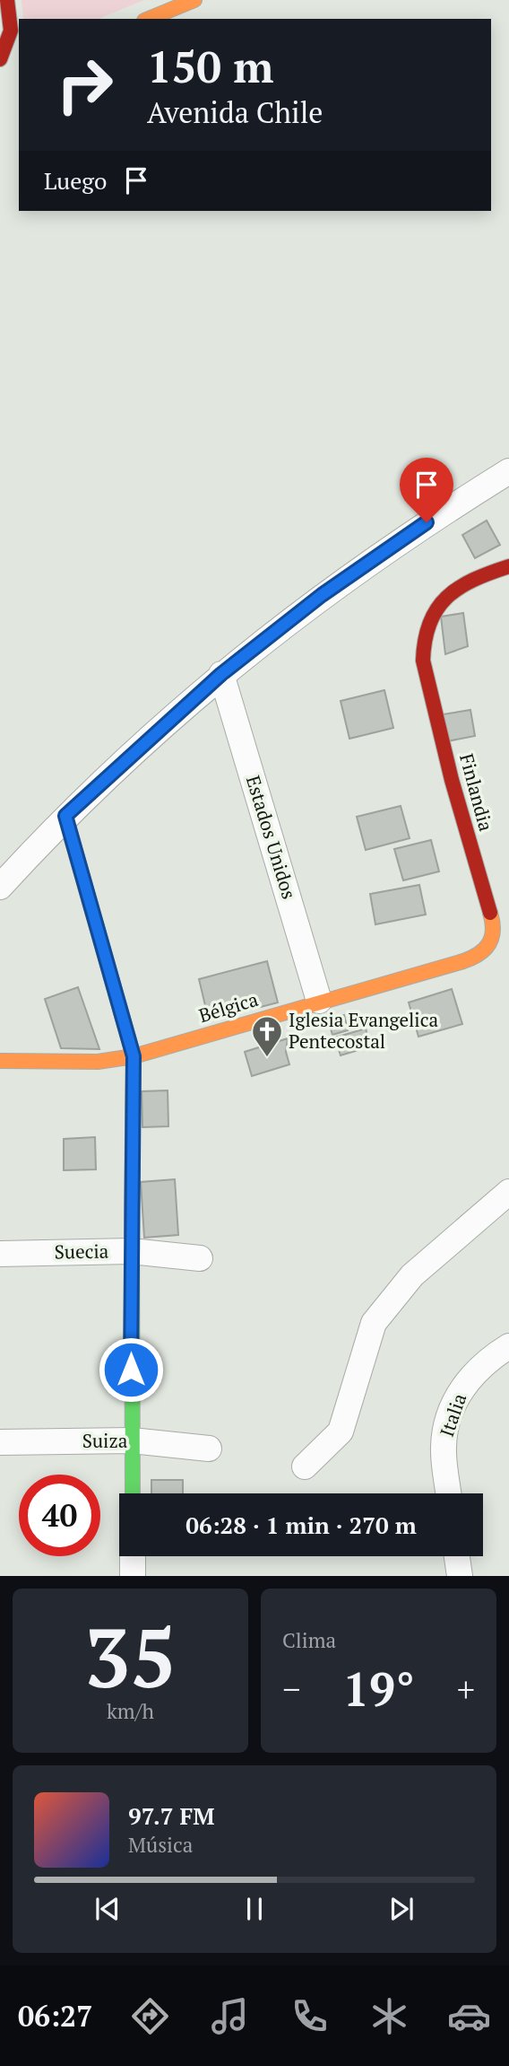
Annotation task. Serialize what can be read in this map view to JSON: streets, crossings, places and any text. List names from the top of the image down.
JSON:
{
  "streets": {
    "street": [
      "Finlandia",
      "Estados Unidos",
      "Bélgica",
      "Suecia",
      "Italia",
      "Suiza"
    ]
  },
  "crossings": [
    ["Finlandia", "Bélgica"],
    ["Estados Unidos", "Bélgica"]
  ],
  "places": {
    "church": ["Iglesia Evangelica Pentecostal"]
  },
  "page": {
    "turn": ["150 m", "Avenida Chile"],
    "then": "Luego",
    "limit": "40",
    "trip": "06:28 · 1 min · 270 m",
    "tile": [
      ["35", "km/h"],
      "Clima"
    ],
    "heat": ["−", "19°", "+"],
    "song": ["97.7 FM", "Música"],
    "tabs": "06:27"
  }
}
